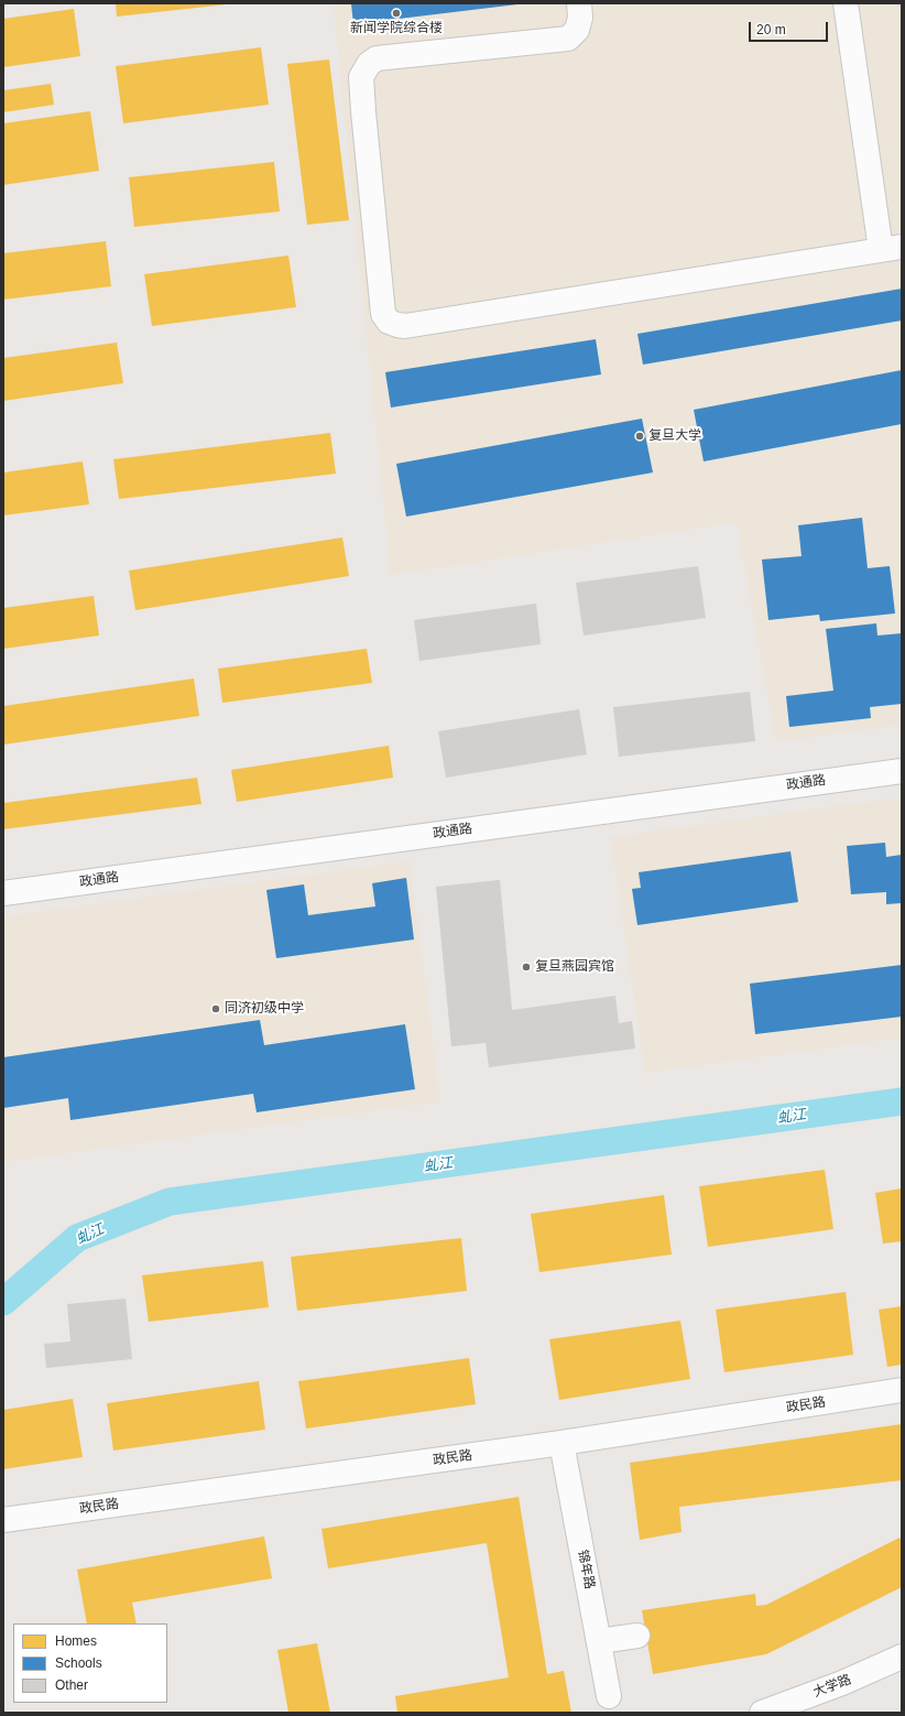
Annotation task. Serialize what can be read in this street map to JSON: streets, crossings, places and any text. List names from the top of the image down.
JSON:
{
  "streets": {
    "street": [
      "政通路",
      "政民路",
      "锦年路",
      "大学路"
    ]
  },
  "crossings": [
    ["政民路", "锦年路"]
  ],
  "water": ["虬江"],
  "places": [
    "新闻学院综合楼",
    "复旦大学",
    "复旦燕园宾馆",
    "同济初级中学"
  ],
  "legend": ["Homes", "Schools", "Other"],
  "scale_bar": "20 m"
}
